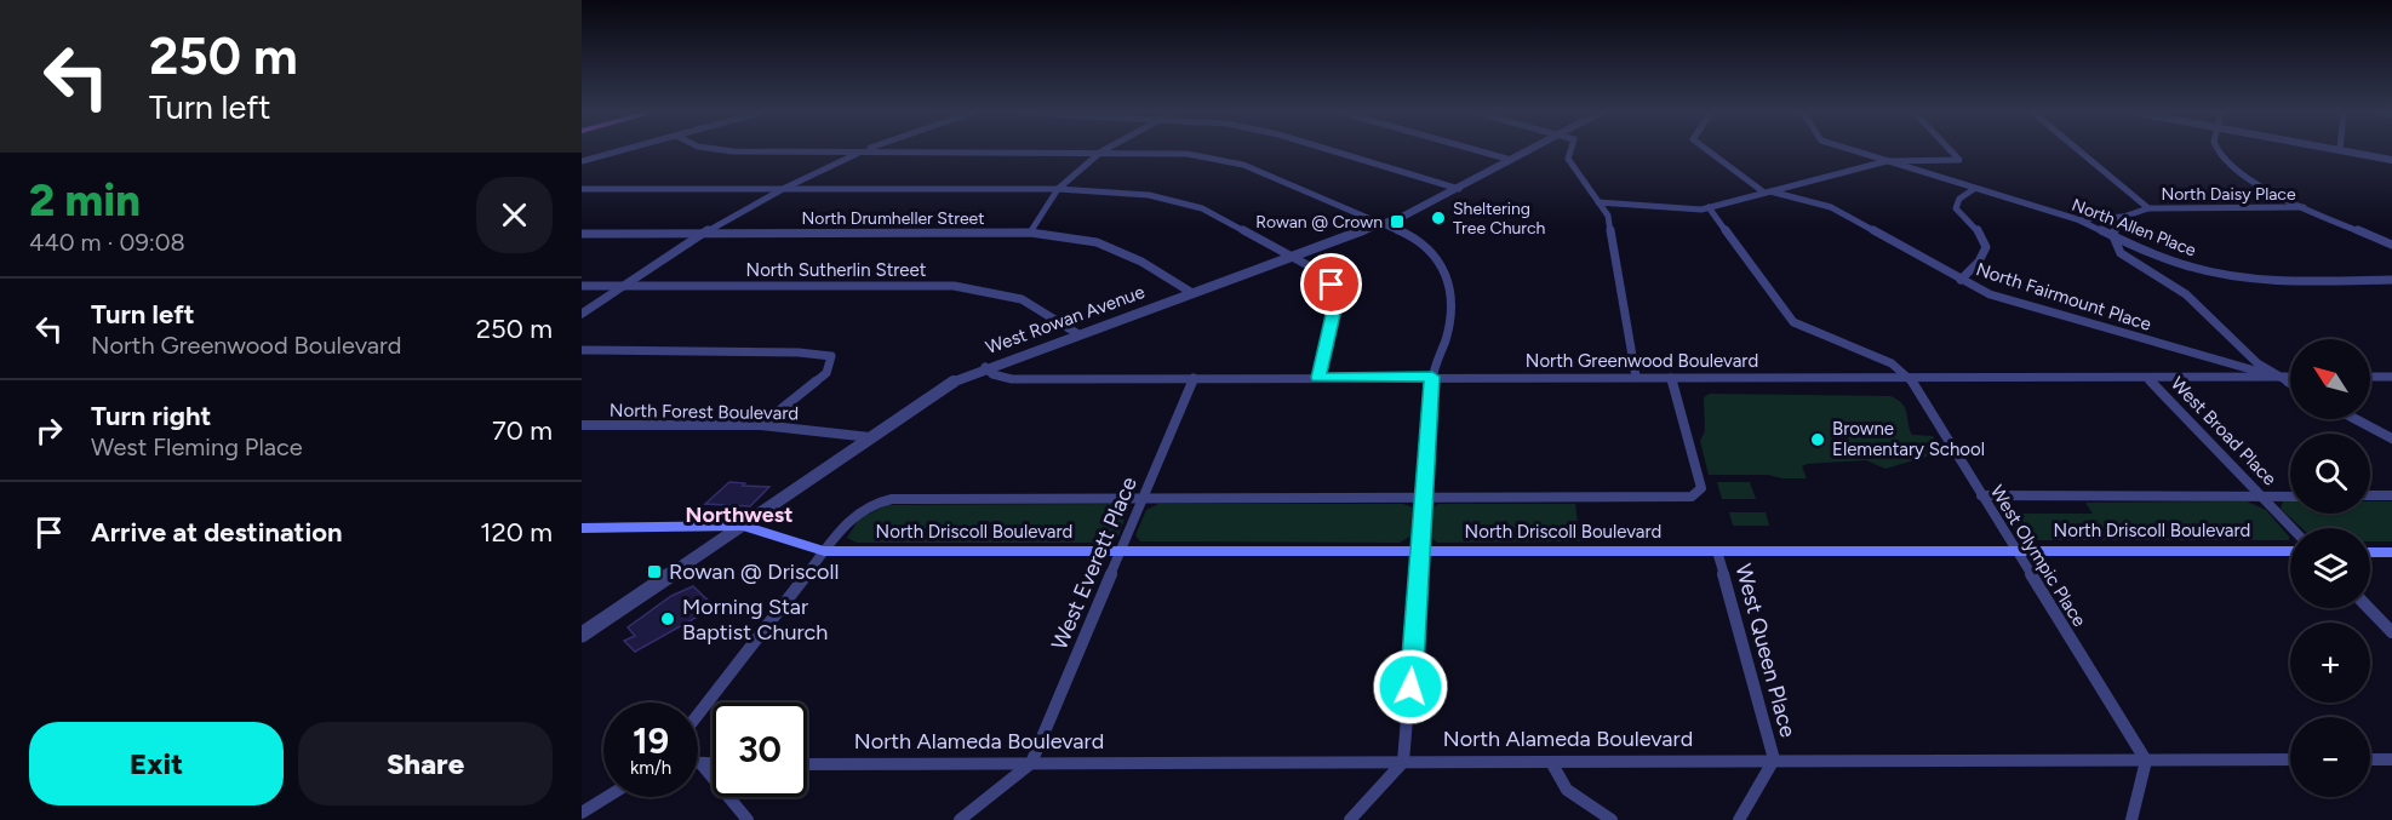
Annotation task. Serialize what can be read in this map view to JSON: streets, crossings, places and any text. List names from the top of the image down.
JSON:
{
  "streets": {
    "main road": ["North Driscoll Boulevard"],
    "street": [
      "North Daisy Place",
      "North Drumheller Street",
      "North Allen Place",
      "North Sutherlin Street",
      "North Fairmount Place",
      "West Rowan Avenue",
      "North Greenwood Boulevard",
      "North Forest Boulevard",
      "West Broad Place",
      "West Olympic Place",
      "West Everett Place",
      "West Queen Place",
      "North Alameda Boulevard"
    ]
  },
  "crossings": [
    ["North Daisy Place", "North Allen Place"],
    ["North Drumheller Street", "West Rowan Avenue"],
    ["North Sutherlin Street", "West Rowan Avenue"],
    ["North Fairmount Place", "North Greenwood Boulevard"],
    ["West Rowan Avenue", "North Greenwood Boulevard"],
    ["West Rowan Avenue", "North Forest Boulevard"],
    ["West Rowan Avenue", "North Driscoll Boulevard"],
    ["North Greenwood Boulevard", "West Broad Place"],
    ["North Greenwood Boulevard", "North Driscoll Boulevard"],
    ["North Greenwood Boulevard", "West Olympic Place"],
    ["North Greenwood Boulevard", "West Everett Place"],
    ["West Broad Place", "North Driscoll Boulevard"],
    ["North Driscoll Boulevard", "West Olympic Place"],
    ["North Driscoll Boulevard", "West Everett Place"],
    ["North Driscoll Boulevard", "West Queen Place"],
    ["West Olympic Place", "North Alameda Boulevard"],
    ["West Everett Place", "North Alameda Boulevard"],
    ["West Queen Place", "North Alameda Boulevard"]
  ],
  "districts": ["Northwest"],
  "places": {
    "other": ["Sheltering Tree Church", "Browne Elementary School", "Morning Star Baptist Church"],
    "transit": ["Rowan @ Crown", "Rowan @ Driscoll"]
  },
  "north": "top left",
  "page": {
    "turn": ["250 m", "Turn left"],
    "heading": ["2 min", "440 m · 09:08"],
    "list": [
      {
        "name": "Turn left",
        "note": "North Greenwood Boulevard",
        "value": "250 m"
      },
      {
        "name": "Turn right",
        "note": "West Fleming Place",
        "value": "70 m"
      },
      {
        "name": "Arrive at destination",
        "value": "120 m"
      }
    ],
    "map_buttons": ["+", "−"],
    "speed": "19 km/h",
    "limit": "30",
    "buttons": ["Exit", "Share"]
  }
}
